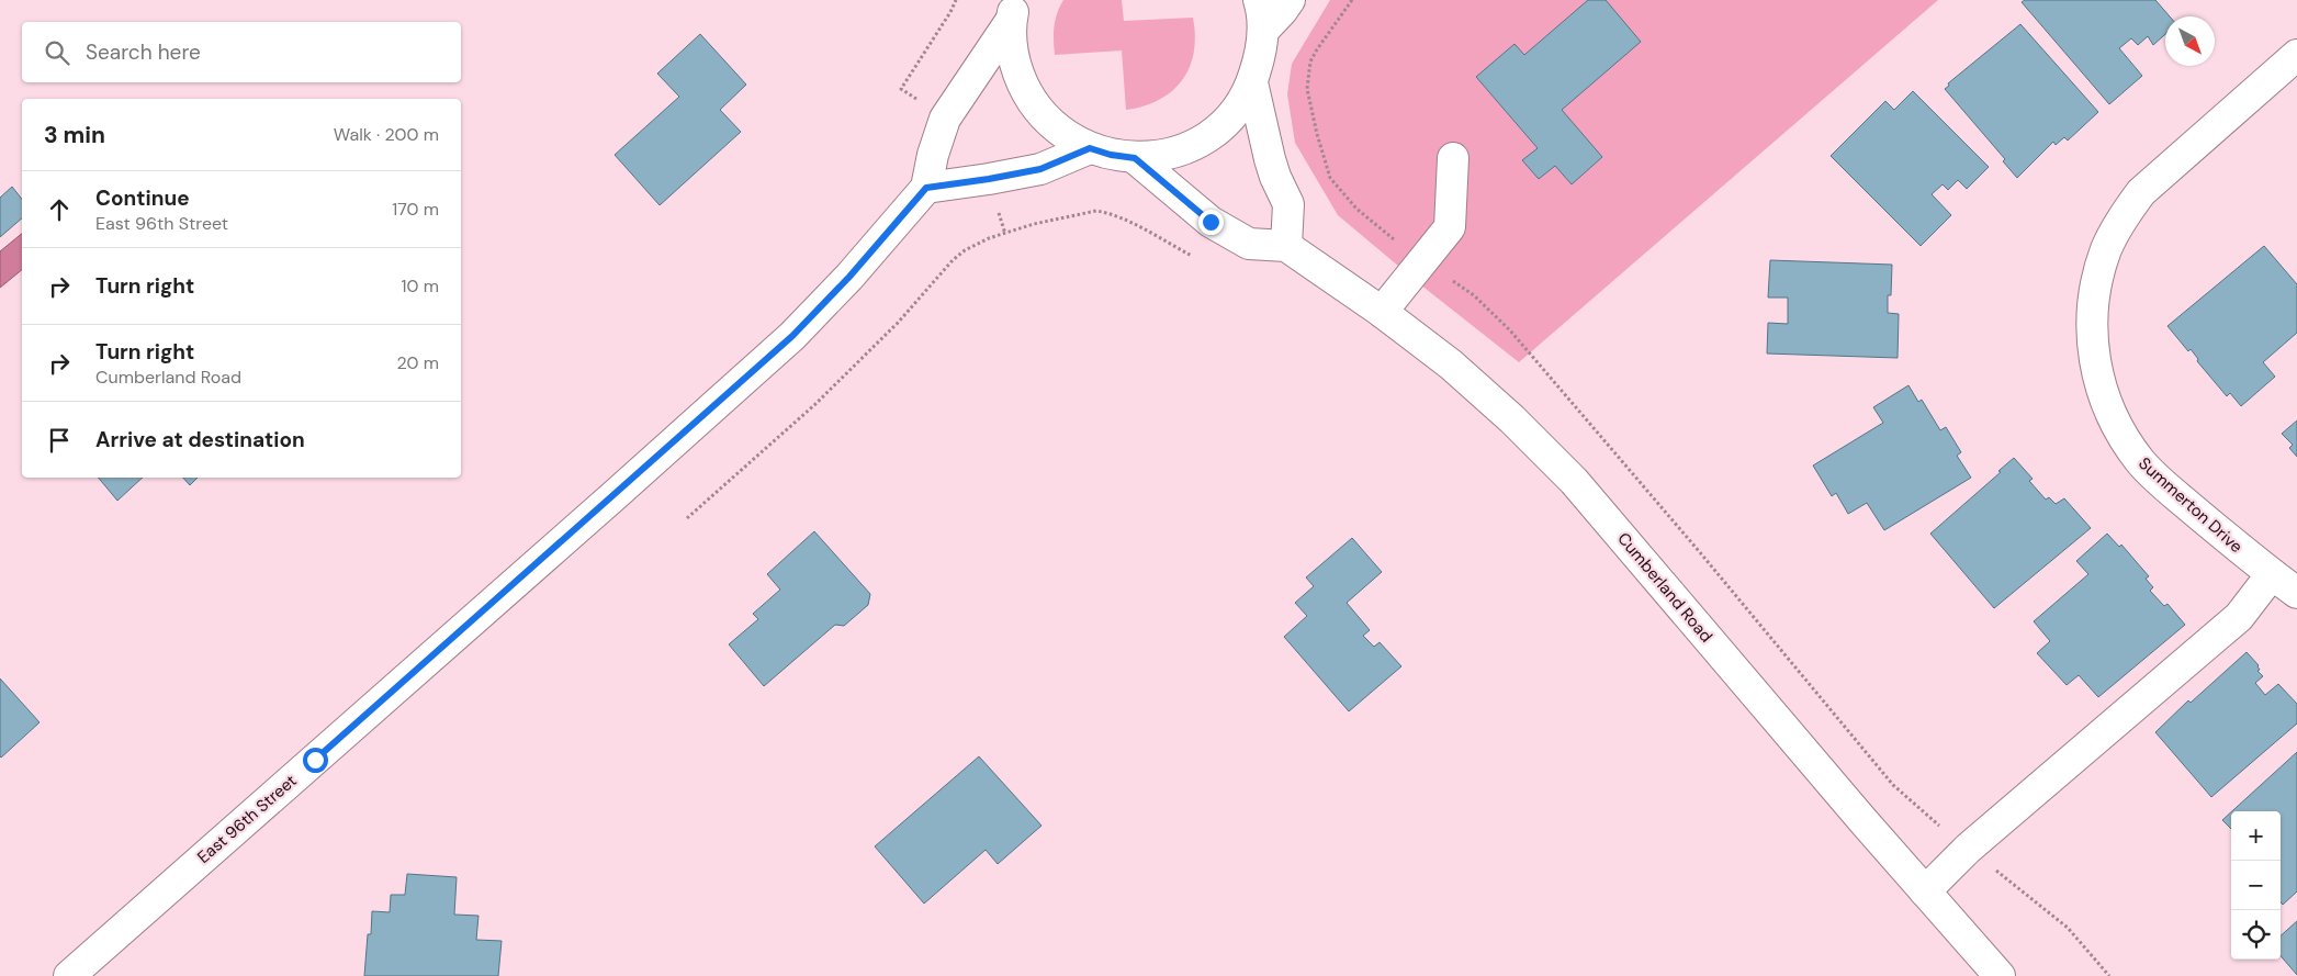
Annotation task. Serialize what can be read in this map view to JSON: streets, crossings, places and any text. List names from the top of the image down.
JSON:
{
  "streets": {
    "main road": ["Summerton Drive", "Cumberland Road", "East 96th Street"]
  },
  "north": "bottom right",
  "page": {
    "search": "Search here",
    "heading": ["3 min", "Walk · 200 m"],
    "list": [
      ["Continue", "East 96th Street", "170 m"],
      ["Turn right", "10 m"],
      ["Turn right", "Cumberland Road", "20 m"],
      "Arrive at destination"
    ],
    "map_buttons": ["+", "−"]
  }
}
